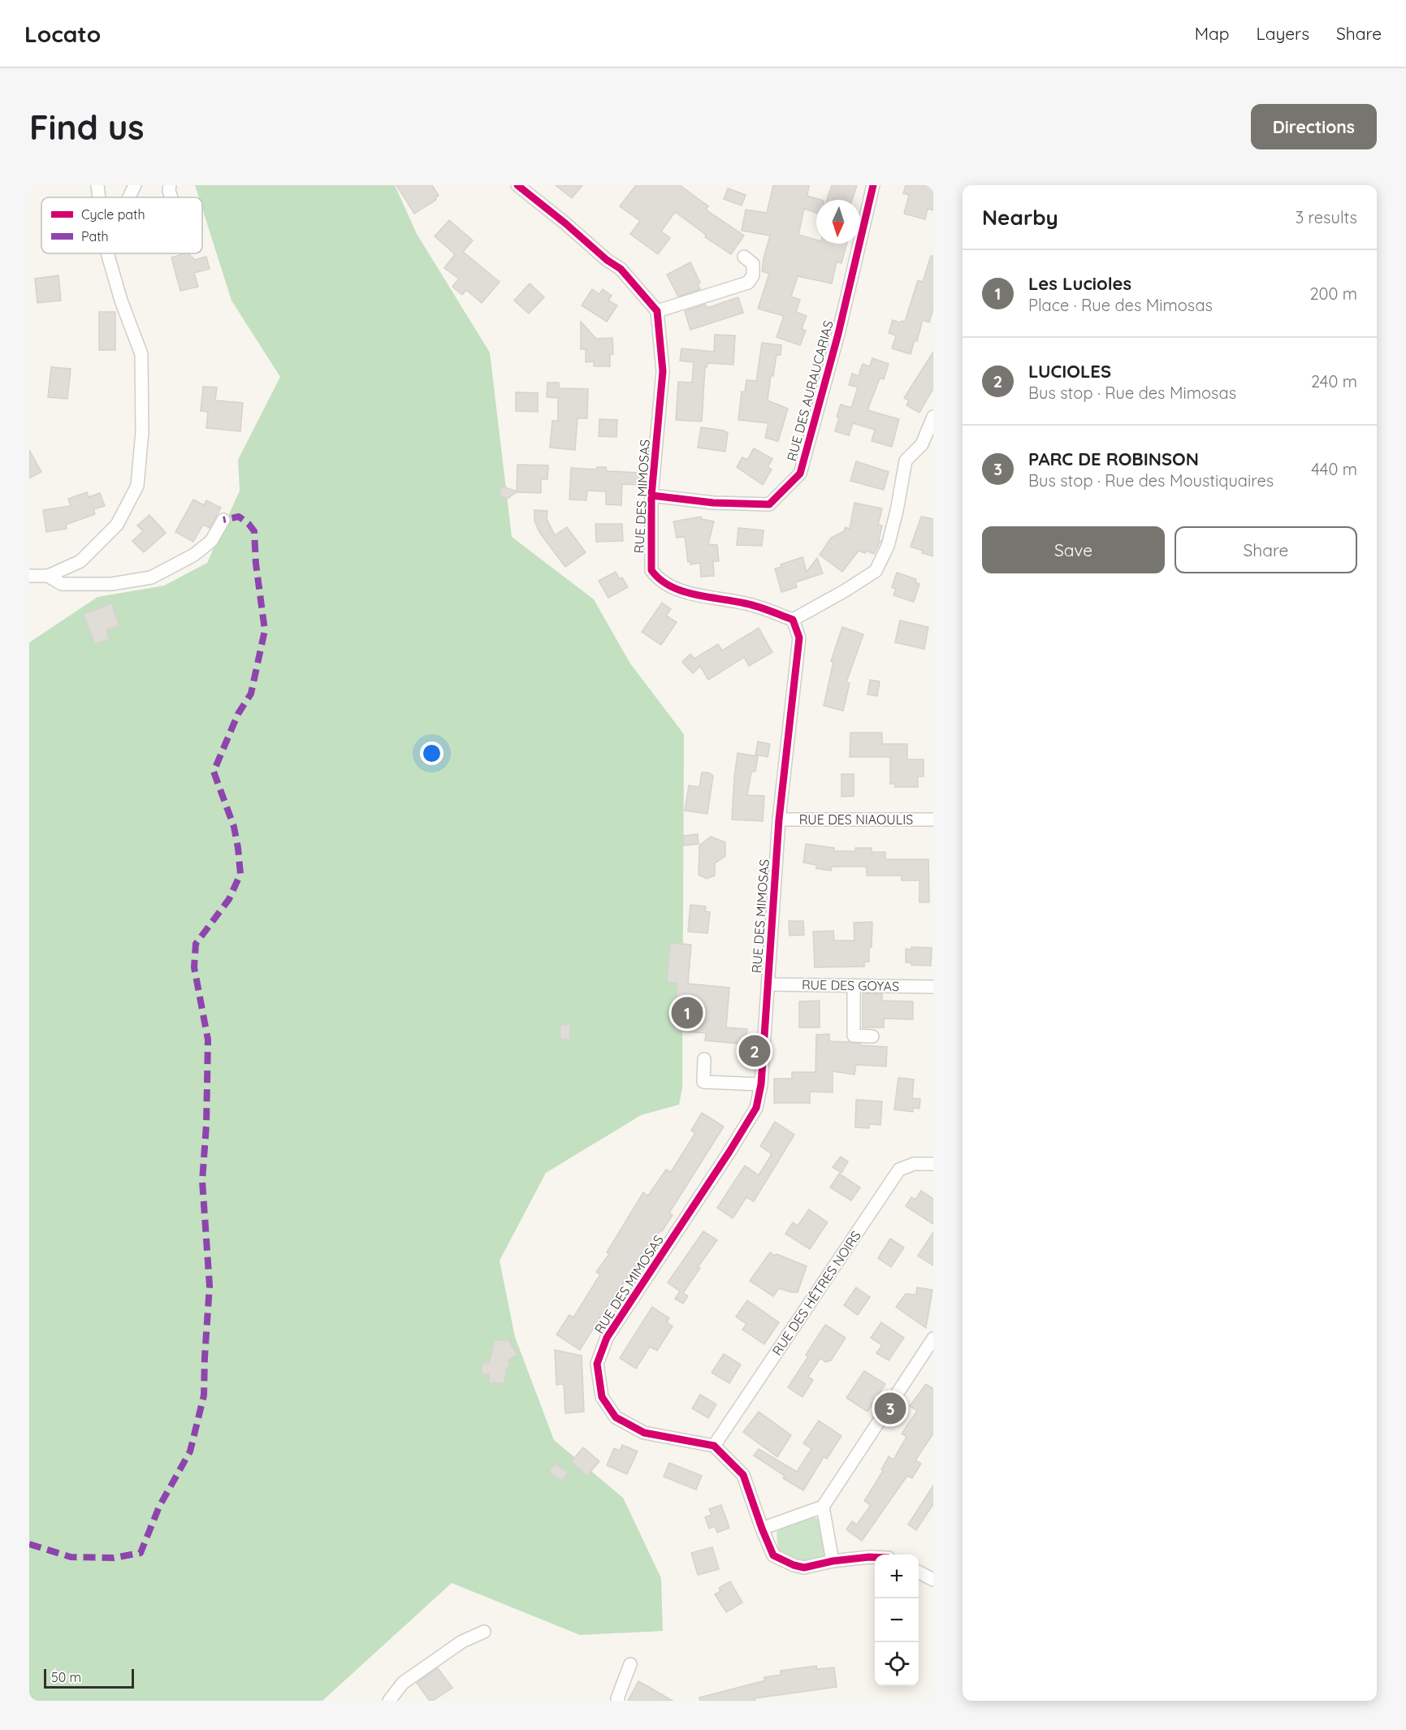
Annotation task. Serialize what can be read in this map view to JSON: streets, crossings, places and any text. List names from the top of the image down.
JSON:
{
  "streets": {
    "street": [
      "RUE DES AURAUCARIAS",
      "RUE DES MIMOSAS",
      "RUE DES NIAOULIS",
      "RUE DES GOYAS",
      "RUE DES HÊTRES NOIRS"
    ]
  },
  "crossings": [
    ["RUE DES AURAUCARIAS", "RUE DES MIMOSAS"],
    ["RUE DES MIMOSAS", "RUE DES NIAOULIS"],
    ["RUE DES MIMOSAS", "RUE DES GOYAS"],
    ["RUE DES MIMOSAS", "RUE DES HÊTRES NOIRS"]
  ],
  "legend": ["Cycle path", "Path"],
  "scale_bar": "50 m",
  "north": "bottom",
  "page": {
    "header": "Locato",
    "nav": ["Map", "Layers", "Share"],
    "buttons": [
      "Directions",
      ["Save", "Share"]
    ],
    "title": "Find us",
    "heading": ["Nearby", "3 results"],
    "list": [
      {
        "mark": "1",
        "name": "Les Lucioles",
        "note": "Place · Rue des Mimosas",
        "value": "200 m"
      },
      {
        "mark": "2",
        "name": "LUCIOLES",
        "note": "Bus stop · Rue des Mimosas",
        "value": "240 m"
      },
      {
        "mark": "3",
        "name": "PARC DE ROBINSON",
        "note": "Bus stop · Rue des Moustiquaires",
        "value": "440 m"
      }
    ],
    "pins": ["1", "2", "3"],
    "map_buttons": ["+", "−"],
    "scale": "50 m"
  }
}
